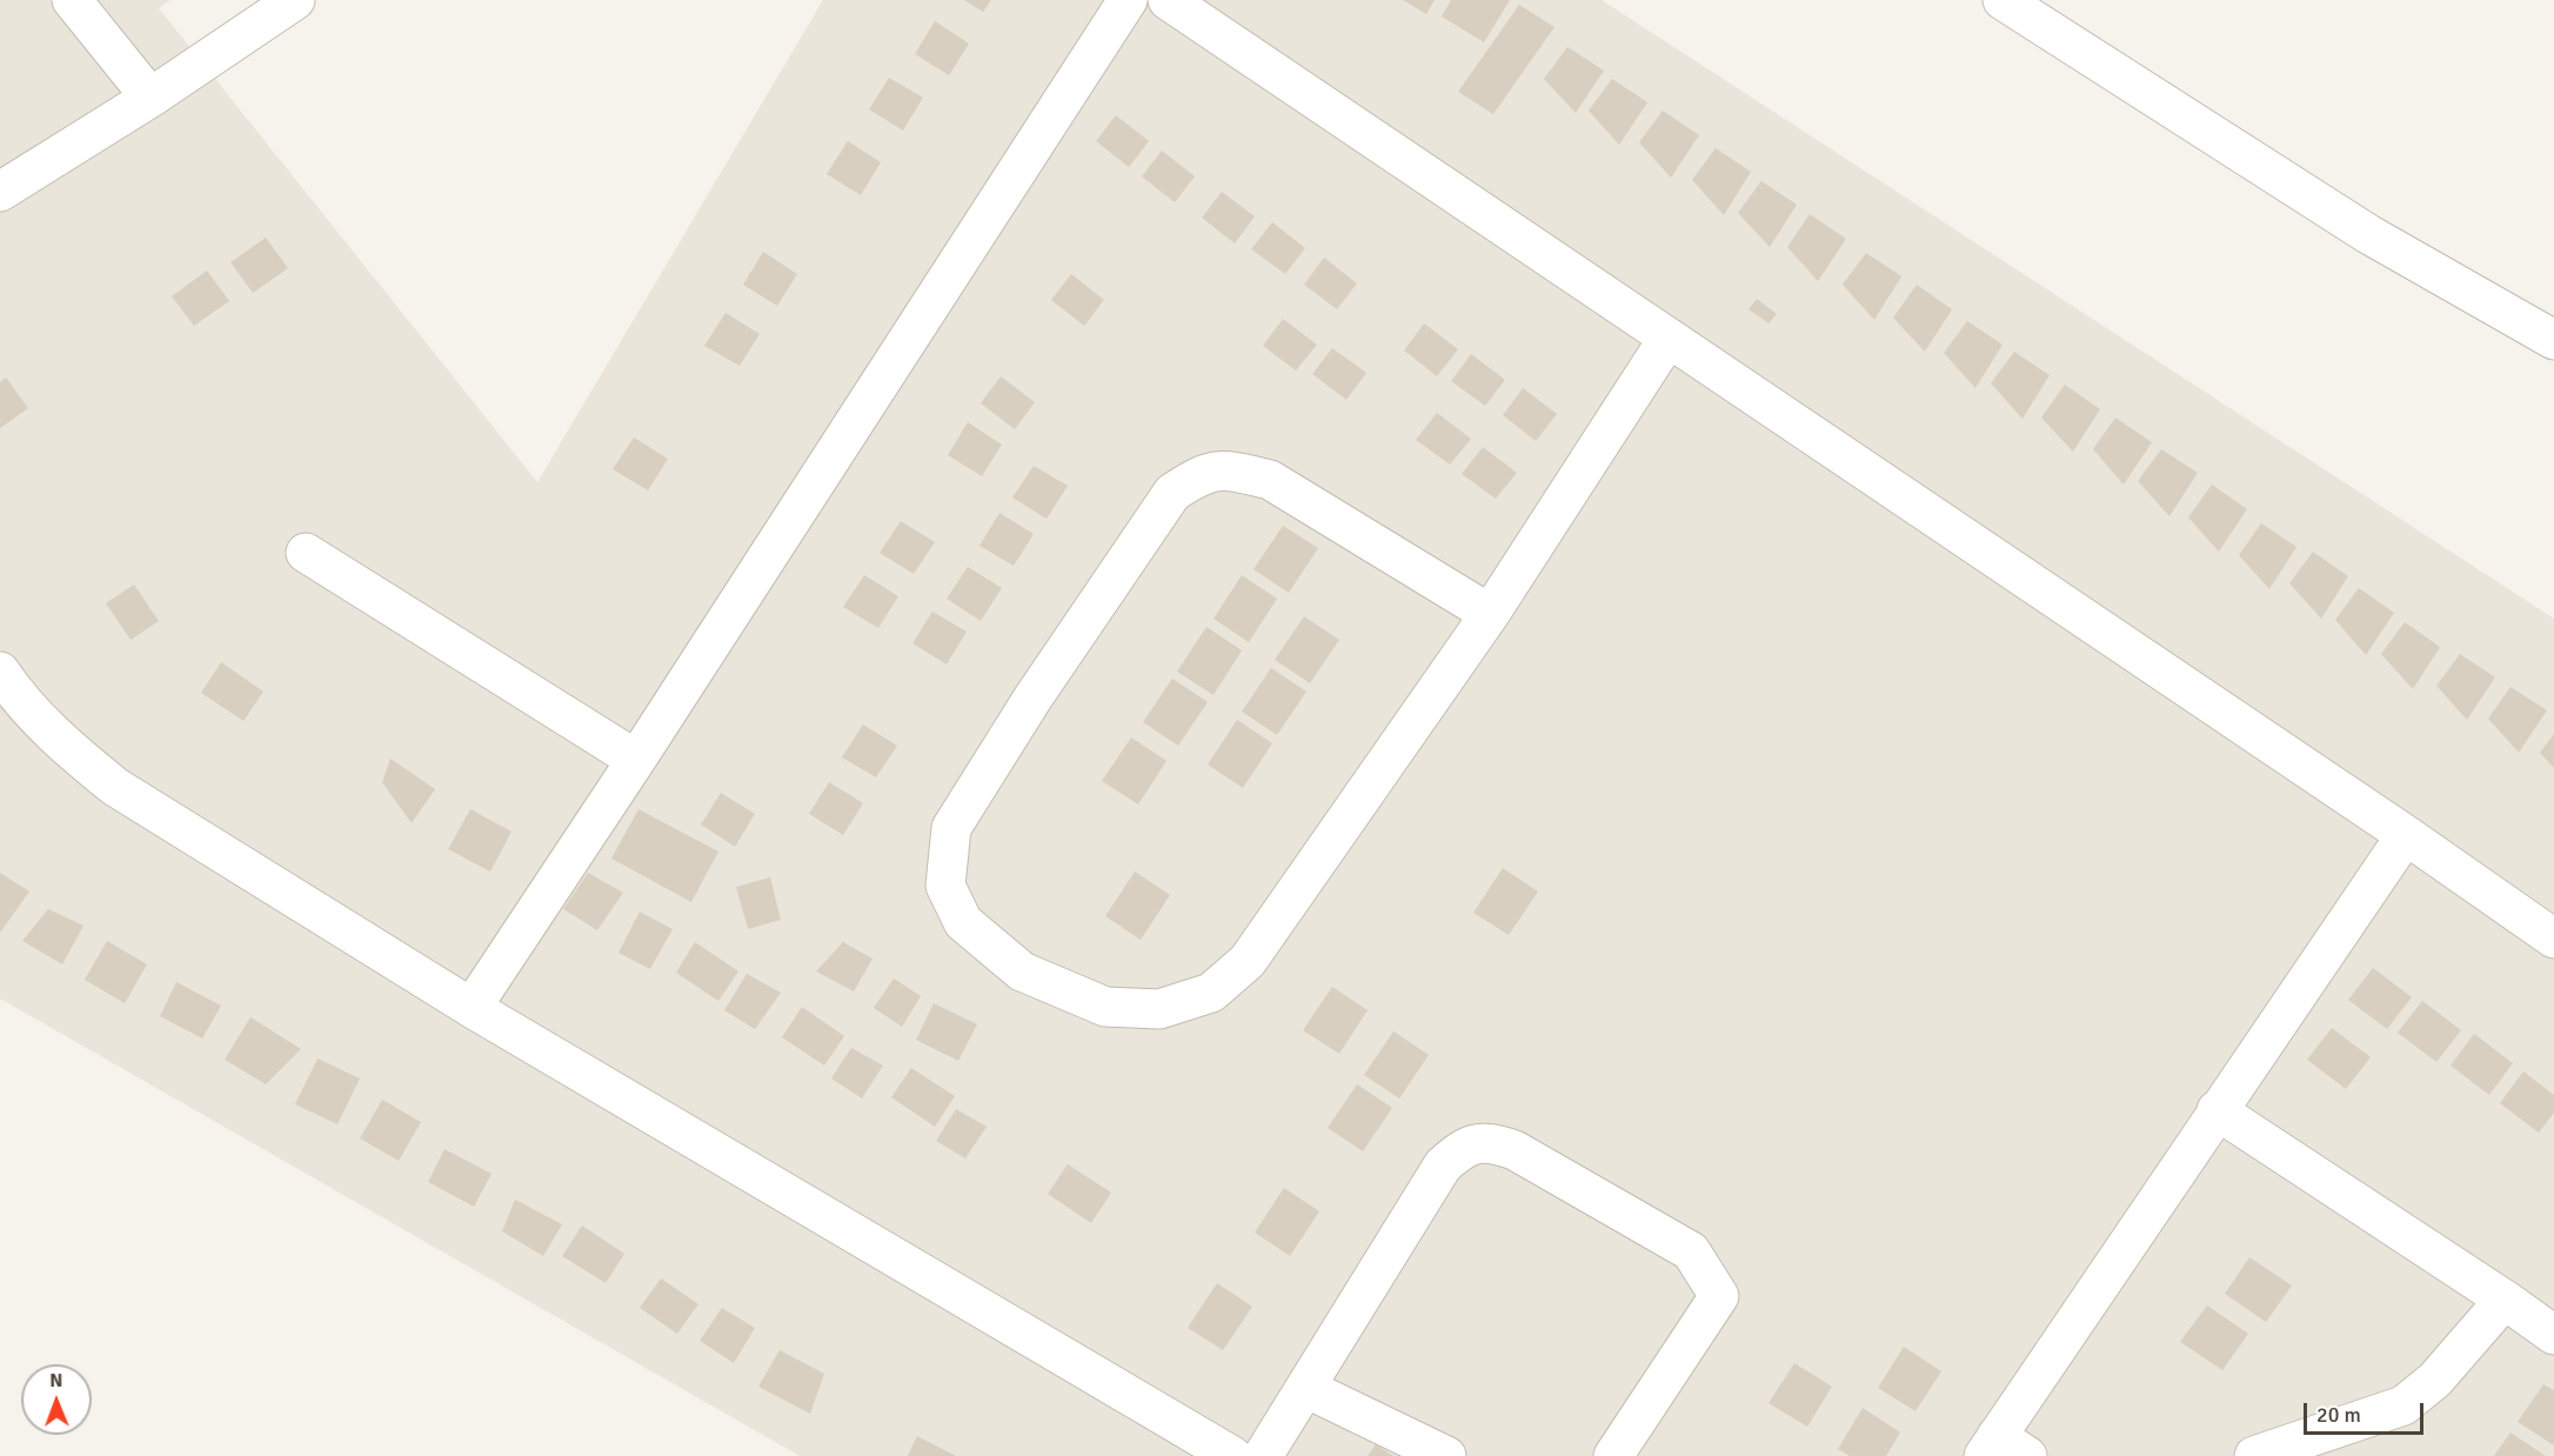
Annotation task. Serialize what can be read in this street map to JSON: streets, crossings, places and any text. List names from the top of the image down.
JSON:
{
  "scale_bar": "20 m",
  "north": "top"
}
